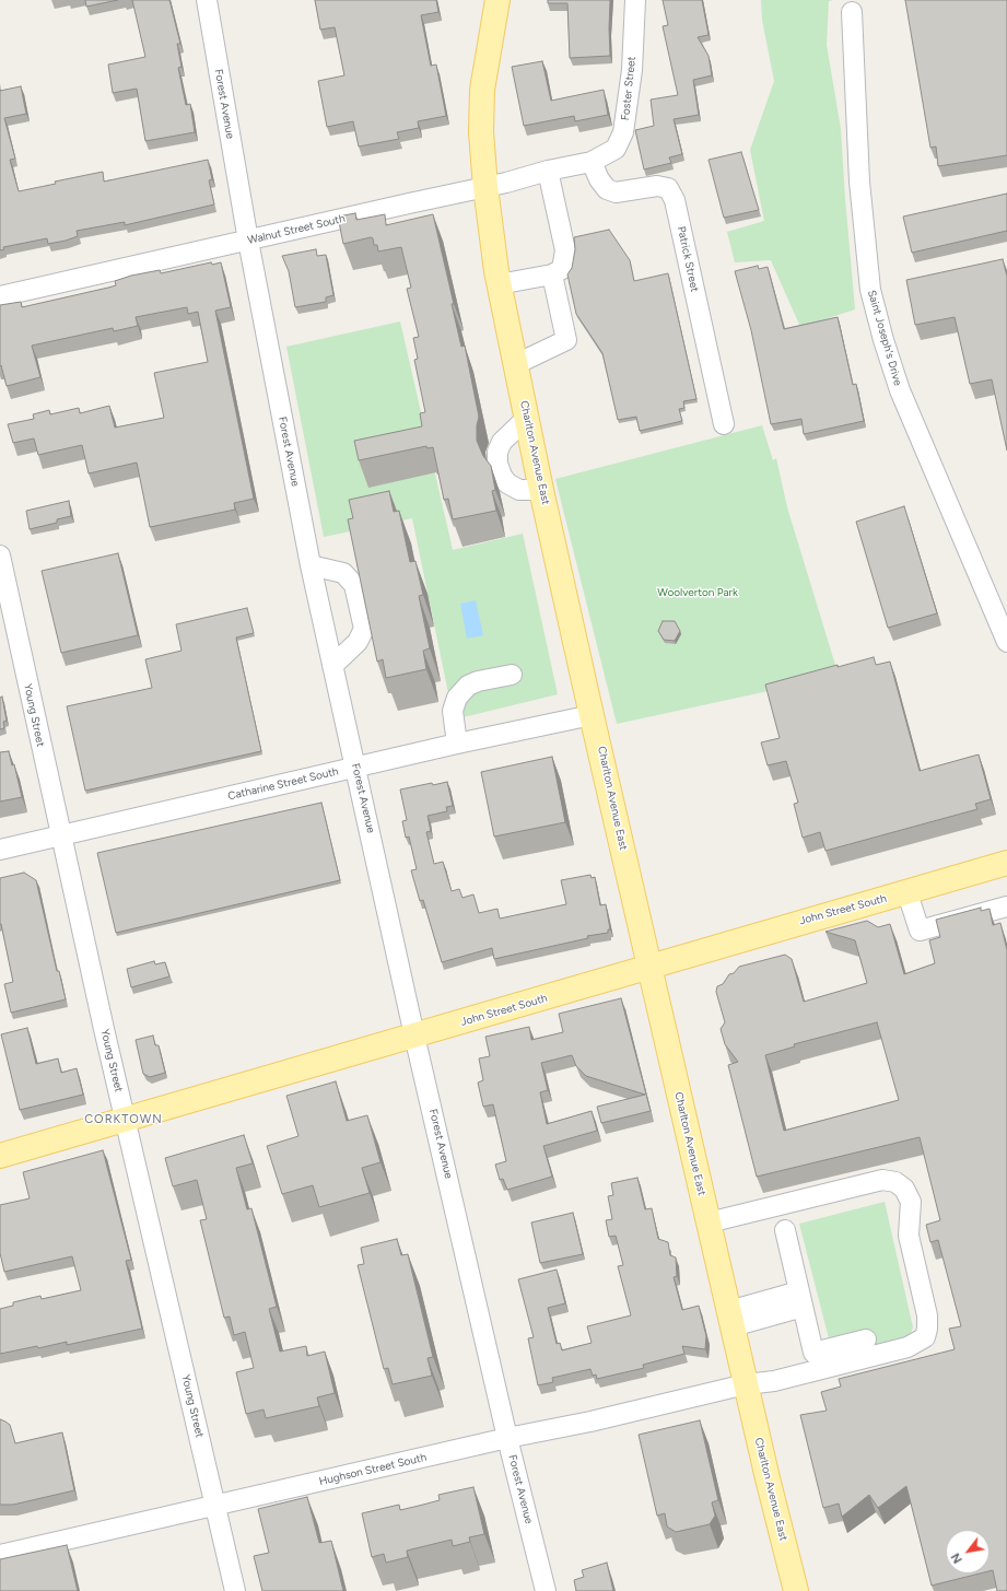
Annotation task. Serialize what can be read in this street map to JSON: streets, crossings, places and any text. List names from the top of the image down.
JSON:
{
  "streets": {
    "main road": ["Charlton Avenue East", "John Street South"],
    "street": [
      "Foster Street",
      "Forest Avenue",
      "Walnut Street South",
      "Patrick Street",
      "Saint Joseph's Drive",
      "Young Street",
      "Catharine Street South",
      "Hughson Street South"
    ]
  },
  "crossings": [
    ["Foster Street", "Walnut Street South"],
    ["Foster Street", "Patrick Street"],
    ["Forest Avenue", "Walnut Street South"],
    ["Forest Avenue", "Catharine Street South"],
    ["Forest Avenue", "John Street South"],
    ["Forest Avenue", "Hughson Street South"],
    ["Walnut Street South", "Patrick Street"],
    ["Walnut Street South", "Charlton Avenue East"],
    ["Charlton Avenue East", "Catharine Street South"],
    ["Charlton Avenue East", "John Street South"],
    ["Charlton Avenue East", "Hughson Street South"],
    ["Young Street", "Catharine Street South"],
    ["Young Street", "John Street South"],
    ["Young Street", "Hughson Street South"]
  ],
  "districts": ["CORKTOWN"],
  "parks": ["Woolverton Park"],
  "north": "bottom left"
}
